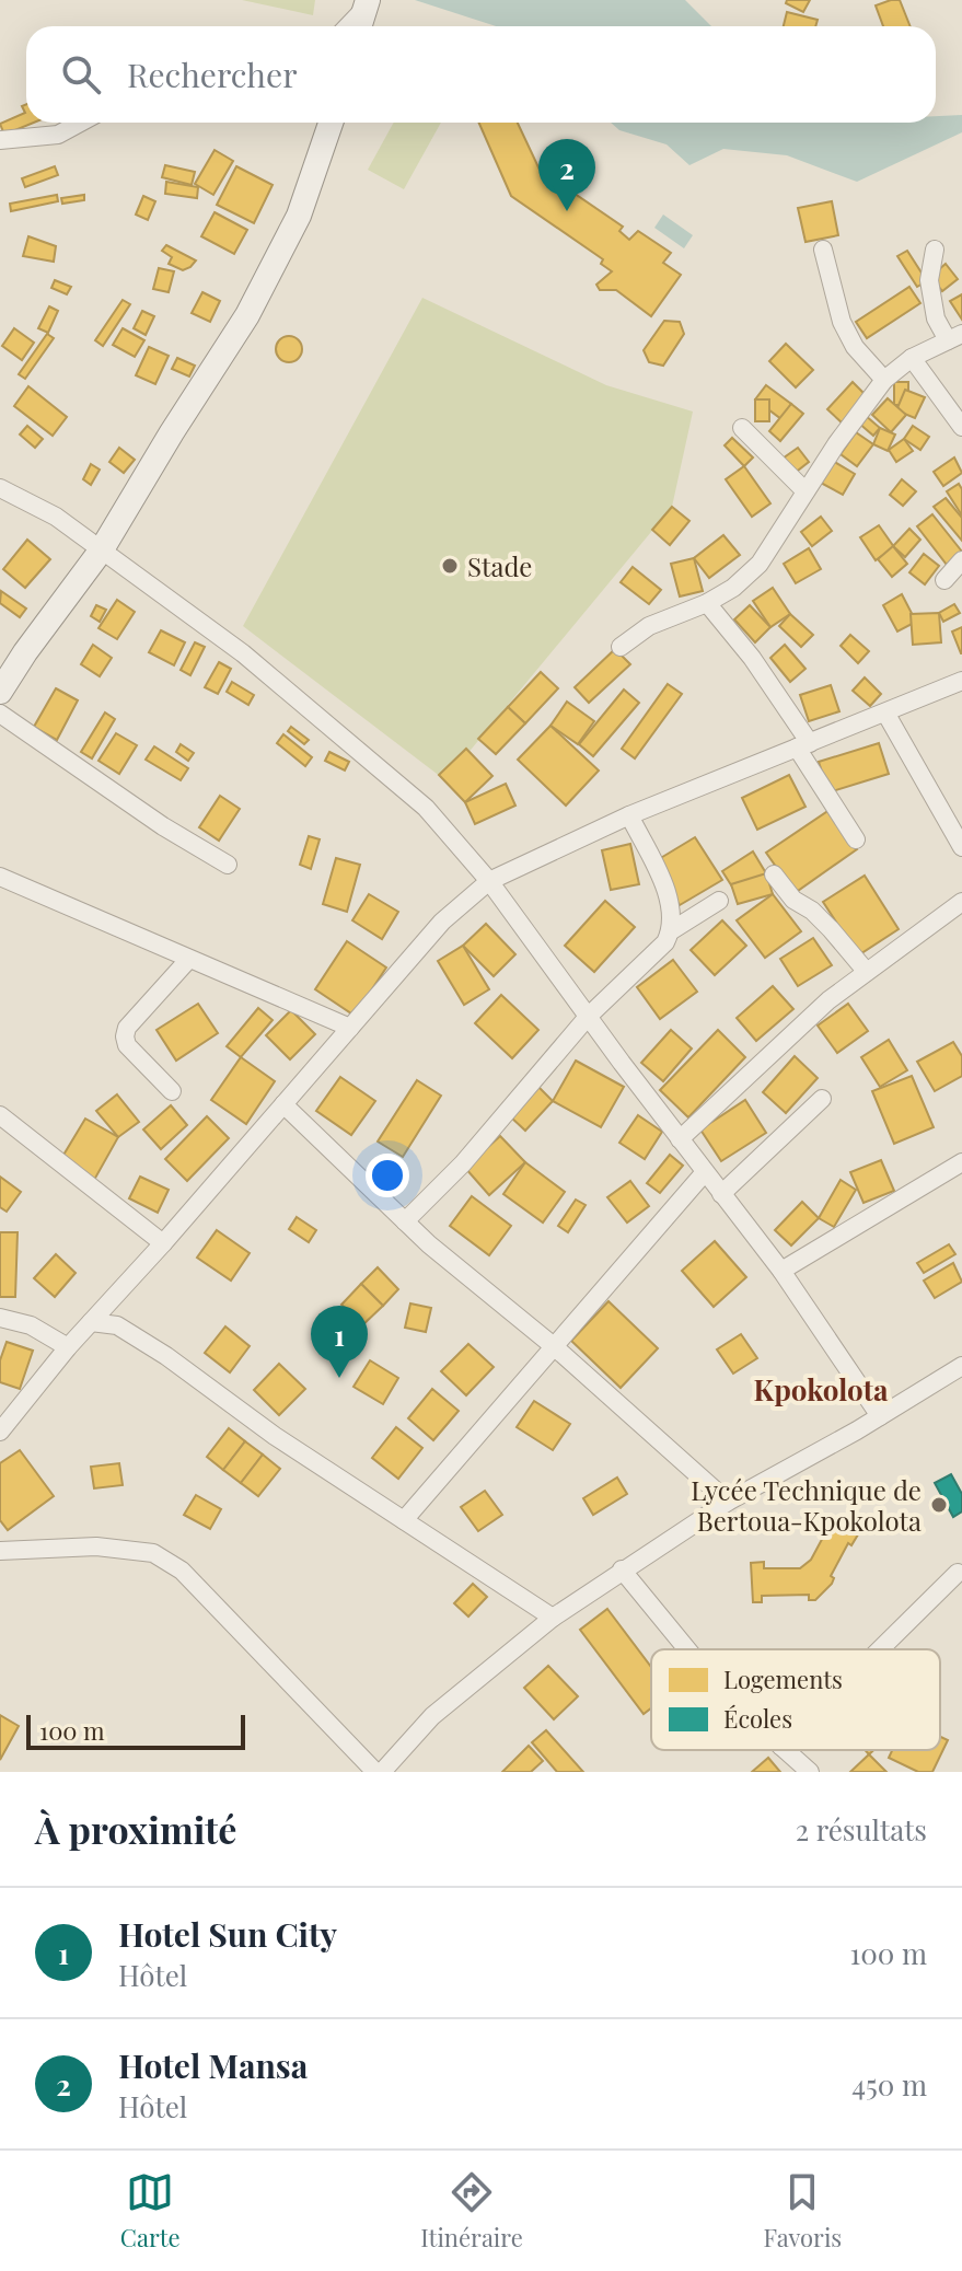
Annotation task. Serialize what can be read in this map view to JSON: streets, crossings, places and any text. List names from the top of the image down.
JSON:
{
  "districts": ["Kpokolota"],
  "places": ["Stade", "Lycée Technique de Bertoua-Kpokolota"],
  "legend": ["Logements", "Écoles"],
  "scale_bar": "100 m",
  "page": {
    "search": "Rechercher",
    "pins": ["2", "1"],
    "scale": "100 m",
    "heading": ["À proximité", "2 résultats"],
    "list": [
      {
        "mark": "1",
        "name": "Hotel Sun City",
        "note": "Hôtel",
        "value": "100 m"
      },
      {
        "mark": "2",
        "name": "Hotel Mansa",
        "note": "Hôtel",
        "value": "450 m"
      }
    ],
    "nav": ["Carte", "Itinéraire", "Favoris"]
  }
}
